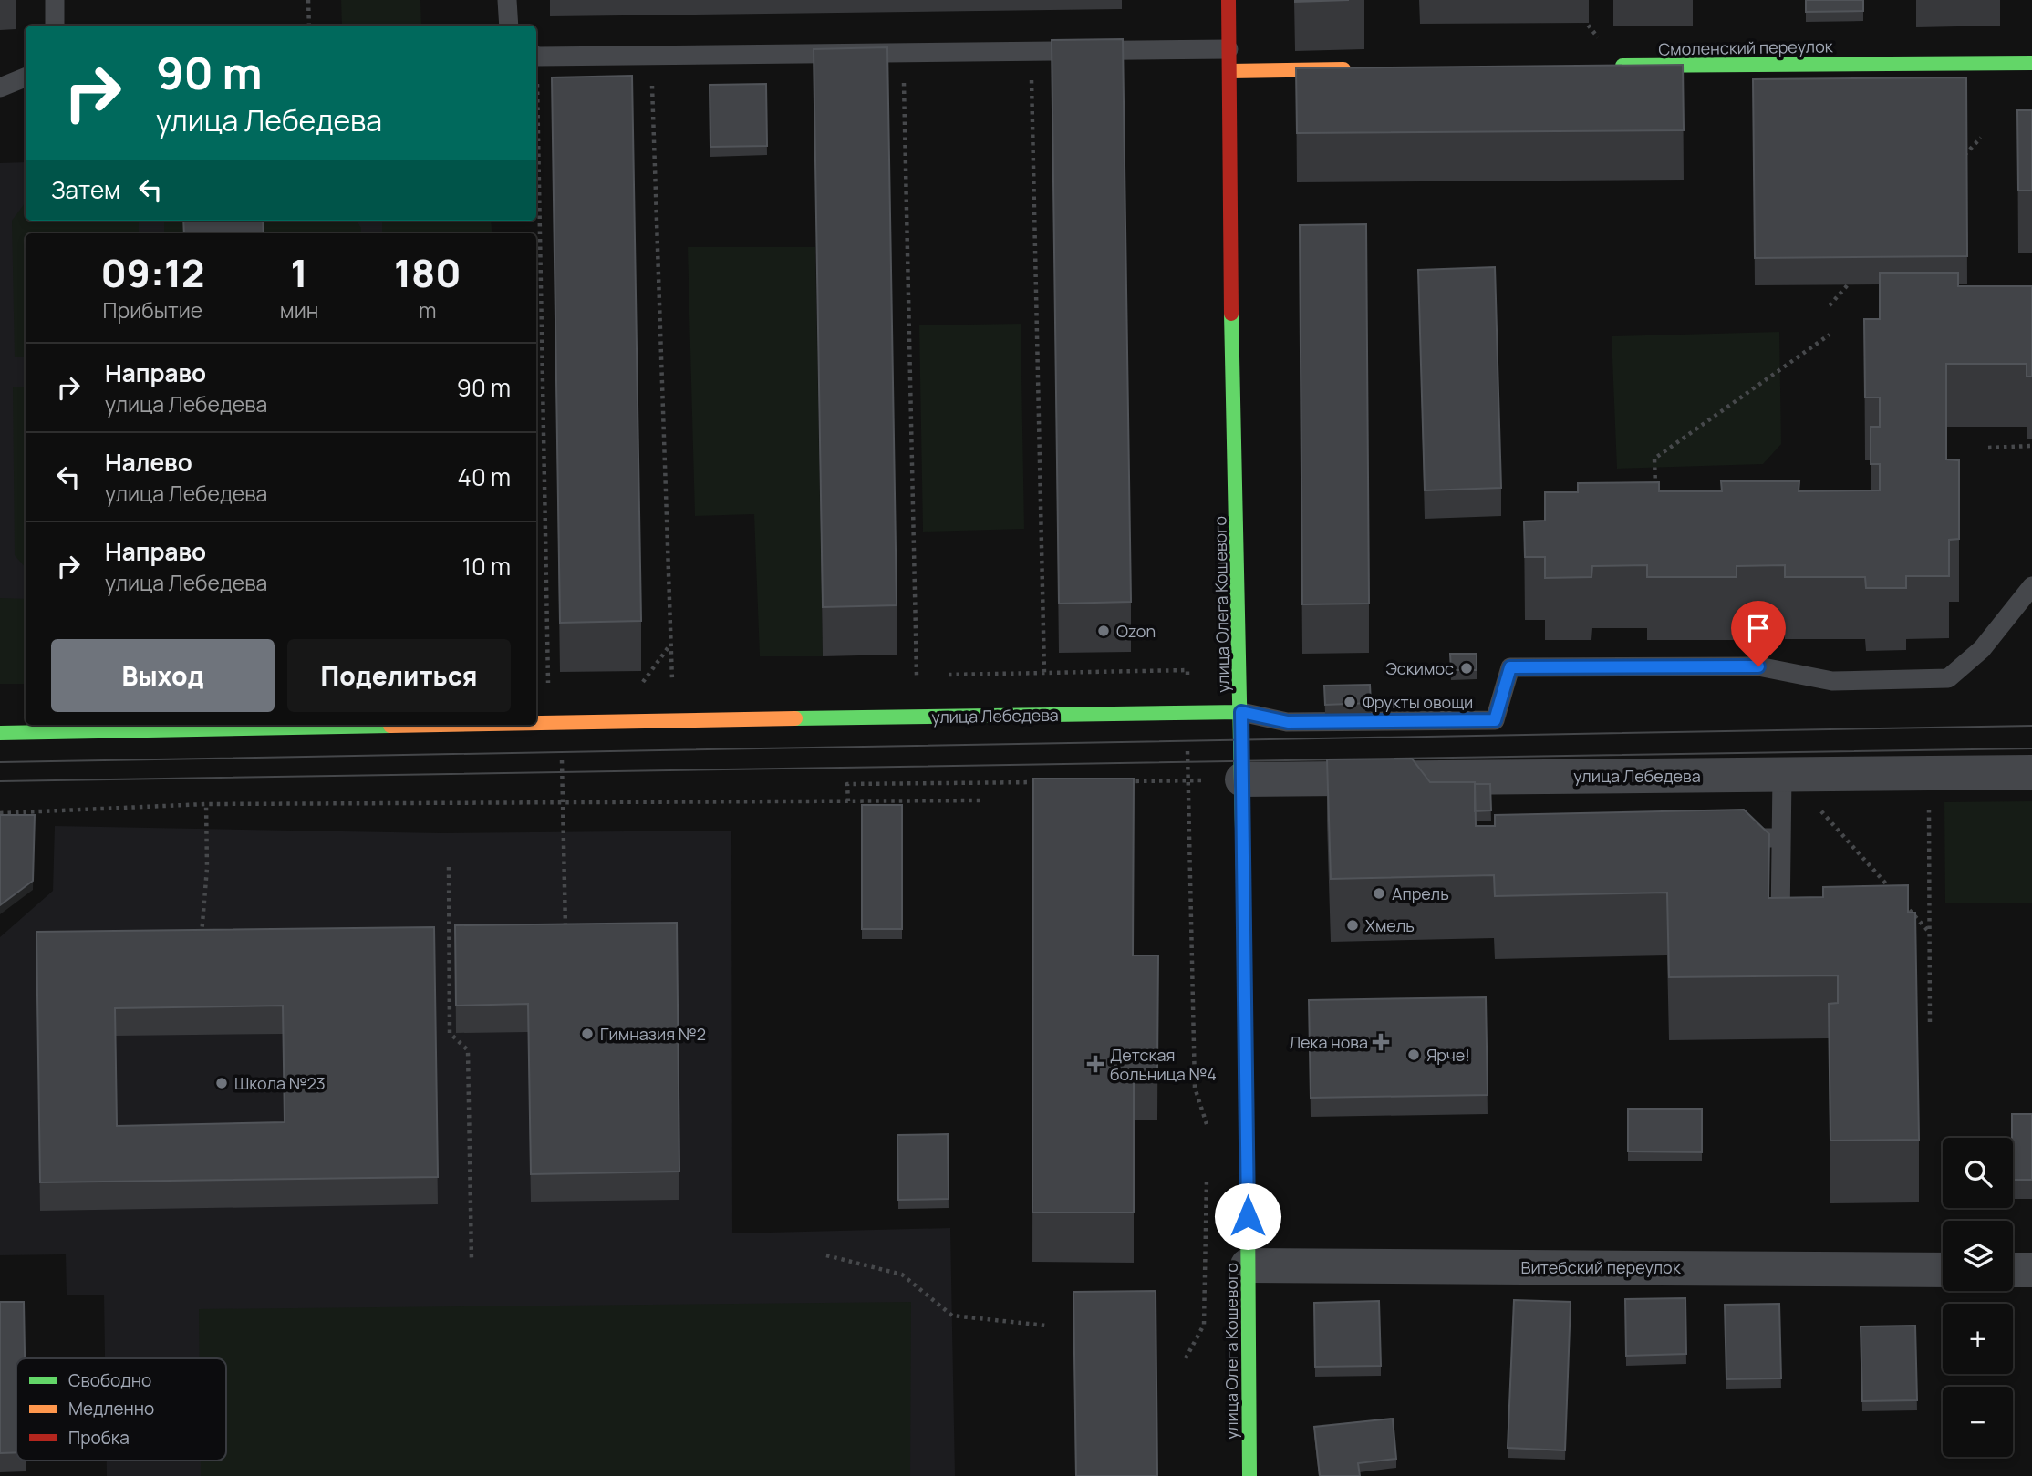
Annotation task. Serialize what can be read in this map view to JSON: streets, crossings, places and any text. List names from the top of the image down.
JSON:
{
  "streets": {
    "street": [
      "Смоленский переулок",
      "улица Олега Кошевого",
      "улица Лебедева",
      "Витебский переулок"
    ]
  },
  "crossings": [
    ["улица Олега Кошевого", "улица Лебедева"],
    ["улица Олега Кошевого", "Витебский переулок"]
  ],
  "places": {
    "other": [
      "Ozon",
      "Эскимос",
      "Фрукты овощи",
      "Апрель",
      "Хмель",
      "Гимназия №2",
      "Ярче!",
      "Школа №23"
    ],
    "health": ["Лека нова", "Детская больница №4"]
  },
  "legend": ["Свободно", "Медленно", "Пробка"],
  "page": {
    "turn": ["90 m", "улица Лебедева"],
    "then": "Затем",
    "eta": [
      "09:12",
      "Прибытие",
      "1",
      "мин",
      "180",
      "m"
    ],
    "list": [
      {
        "name": "Направо",
        "note": "улица Лебедева",
        "value": "90 m"
      },
      {
        "name": "Налево",
        "note": "улица Лебедева",
        "value": "40 m"
      },
      {
        "name": "Направо",
        "note": "улица Лебедева",
        "value": "10 m"
      }
    ],
    "buttons": ["Выход", "Поделиться"],
    "map_buttons": ["+", "−"]
  }
}
